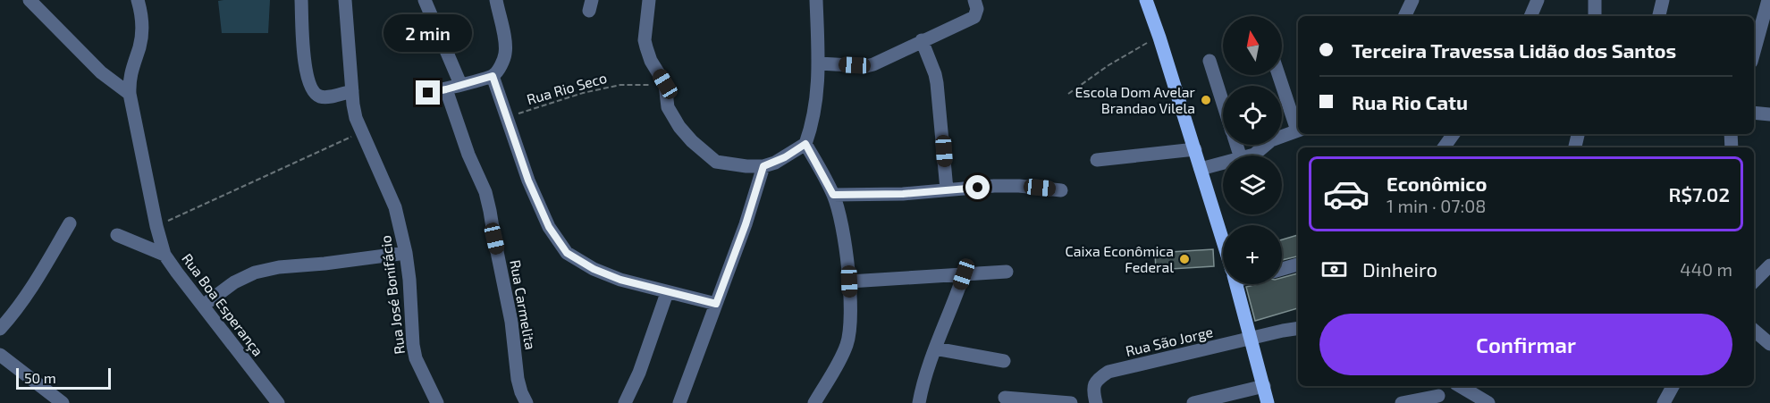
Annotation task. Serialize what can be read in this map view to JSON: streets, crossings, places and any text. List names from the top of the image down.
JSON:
{
  "streets": {
    "street": [
      "Rua José Bonifácio",
      "Rua Boa Esperança",
      "Rua Carmelita",
      "Rua São Jorge"
    ],
    "path": ["Rua Rio Seco"]
  },
  "places": ["Escola Dom Avelar Brandao Vilela", "Caixa Econômica Federal"],
  "scale_bar": "50 m",
  "north": "top",
  "page": {
    "bubble": "2 min",
    "map_buttons": "+",
    "banner": ["Terceira Travessa Lidão dos Santos", "Rua Rio Catu"],
    "list": [
      {
        "name": "Econômico",
        "note": "1 min · 07:08",
        "value": "R$7.02"
      }
    ],
    "pay": ["Dinheiro", "440 m"],
    "buttons": "Confirmar",
    "scale": "50 m"
  }
}
